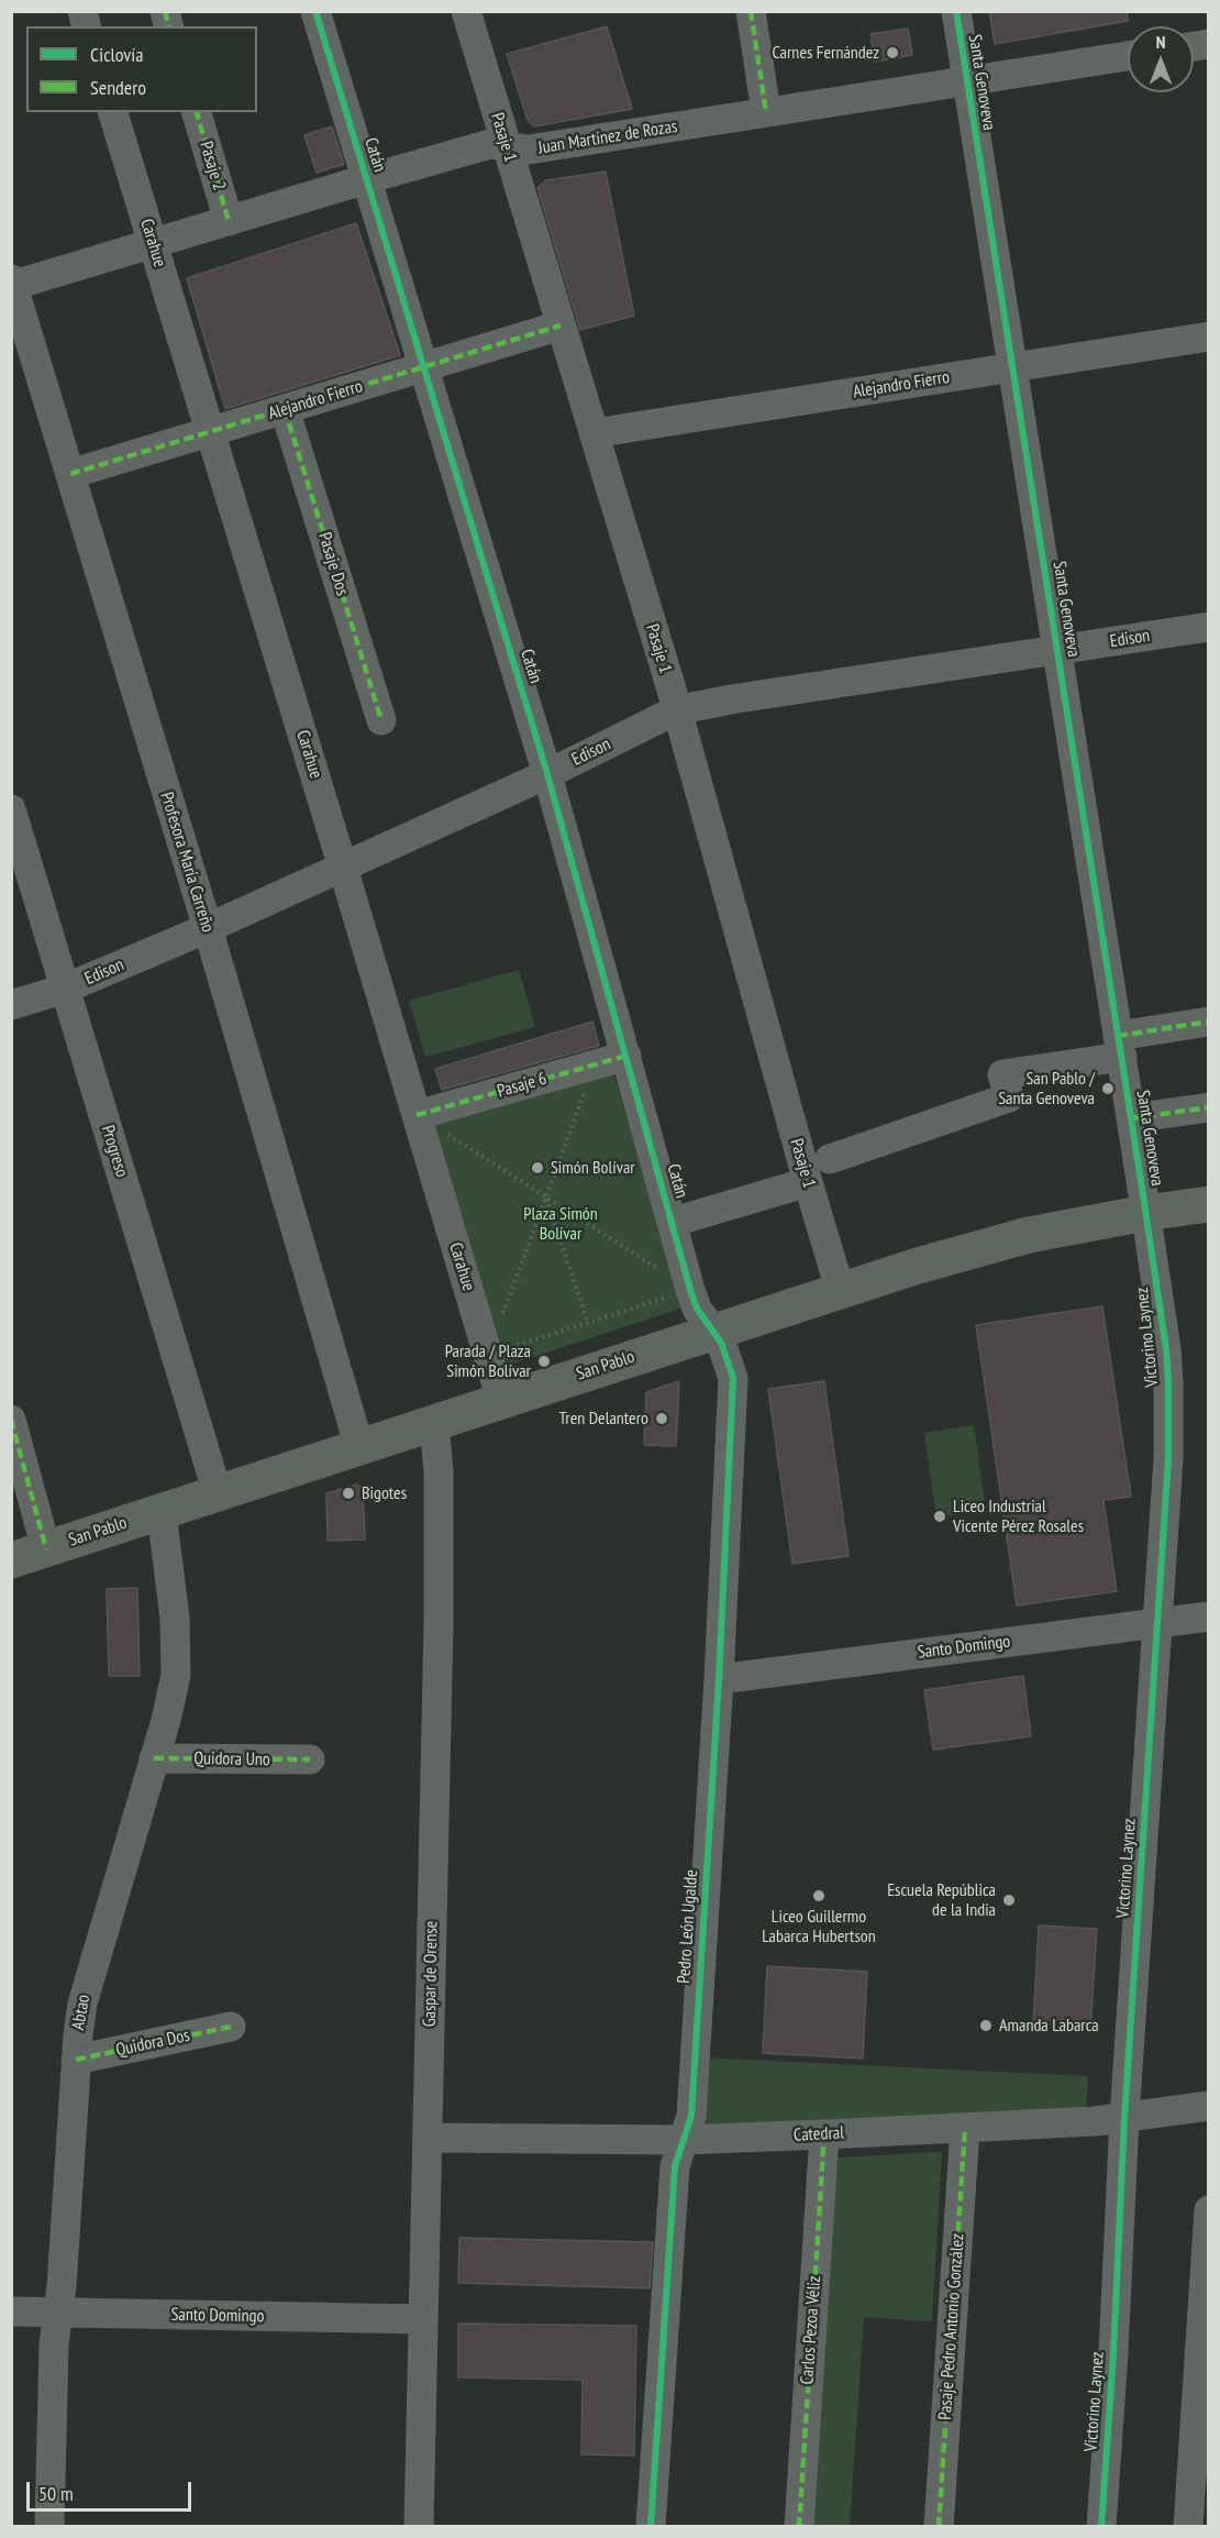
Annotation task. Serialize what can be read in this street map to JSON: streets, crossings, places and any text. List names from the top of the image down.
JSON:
{
  "streets": {
    "main road": ["San Pablo"],
    "street": [
      "Santa Genoveva",
      "Pasaje 1",
      "Juan Martínez de Rozas",
      "Catán",
      "Pasaje 2",
      "Carahue",
      "Alejandro Fierro",
      "Pasaje Dos",
      "Edison",
      "Profesora María Carreño",
      "Pasaje 6",
      "Progreso",
      "Victorino Laynez",
      "Santo Domingo",
      "Quidora Uno",
      "Pedro León Ugalde",
      "Gaspar de Orense",
      "Abtao",
      "Quidora Dos",
      "Catedral",
      "Pasaje Pedro Antonio González",
      "Carlos Pezoa Véliz"
    ]
  },
  "crossings": [
    ["Santa Genoveva", "Juan Martínez de Rozas"],
    ["Santa Genoveva", "Alejandro Fierro"],
    ["Santa Genoveva", "Edison"],
    ["Santa Genoveva", "Victorino Laynez"],
    ["Santa Genoveva", "San Pablo"],
    ["Pasaje 1", "Juan Martínez de Rozas"],
    ["Pasaje 1", "Alejandro Fierro"],
    ["Pasaje 1", "Edison"],
    ["Pasaje 1", "San Pablo"],
    ["Juan Martínez de Rozas", "Catán"],
    ["Juan Martínez de Rozas", "Pasaje 2"],
    ["Juan Martínez de Rozas", "Carahue"],
    ["Juan Martínez de Rozas", "Profesora María Carreño"],
    ["Catán", "Alejandro Fierro"],
    ["Catán", "Edison"],
    ["Catán", "Pasaje 6"],
    ["Catán", "San Pablo"],
    ["Catán", "Pedro León Ugalde"],
    ["Carahue", "Alejandro Fierro"],
    ["Carahue", "Edison"],
    ["Carahue", "Pasaje 6"],
    ["Carahue", "San Pablo"],
    ["Alejandro Fierro", "Pasaje Dos"],
    ["Alejandro Fierro", "Profesora María Carreño"],
    ["Edison", "Profesora María Carreño"],
    ["Edison", "Progreso"],
    ["Profesora María Carreño", "San Pablo"],
    ["Progreso", "San Pablo"],
    ["Victorino Laynez", "San Pablo"],
    ["Victorino Laynez", "Santo Domingo"],
    ["Victorino Laynez", "Catedral"],
    ["San Pablo", "Pedro León Ugalde"],
    ["San Pablo", "Gaspar de Orense"],
    ["San Pablo", "Abtao"],
    ["Santo Domingo", "Pedro León Ugalde"],
    ["Santo Domingo", "Gaspar de Orense"],
    ["Santo Domingo", "Abtao"],
    ["Quidora Uno", "Abtao"],
    ["Pedro León Ugalde", "Catedral"],
    ["Gaspar de Orense", "Catedral"],
    ["Abtao", "Quidora Dos"],
    ["Catedral", "Pasaje Pedro Antonio González"],
    ["Catedral", "Carlos Pezoa Véliz"]
  ],
  "parks": ["Plaza Simón Bolívar"],
  "places": [
    "Carnes Fernández",
    "San Pablo / Santa Genoveva",
    "Simón Bolívar",
    "Parada / Plaza Simón Bolívar",
    "Tren Delantero",
    "Bigotes",
    "Liceo Industrial Vicente Pérez Rosales",
    "Liceo Guillermo Labarca Hubertson",
    "Escuela República de la India",
    "Amanda Labarca"
  ],
  "legend": ["Ciclovía", "Sendero"],
  "scale_bar": "50 m",
  "north": "top"
}
